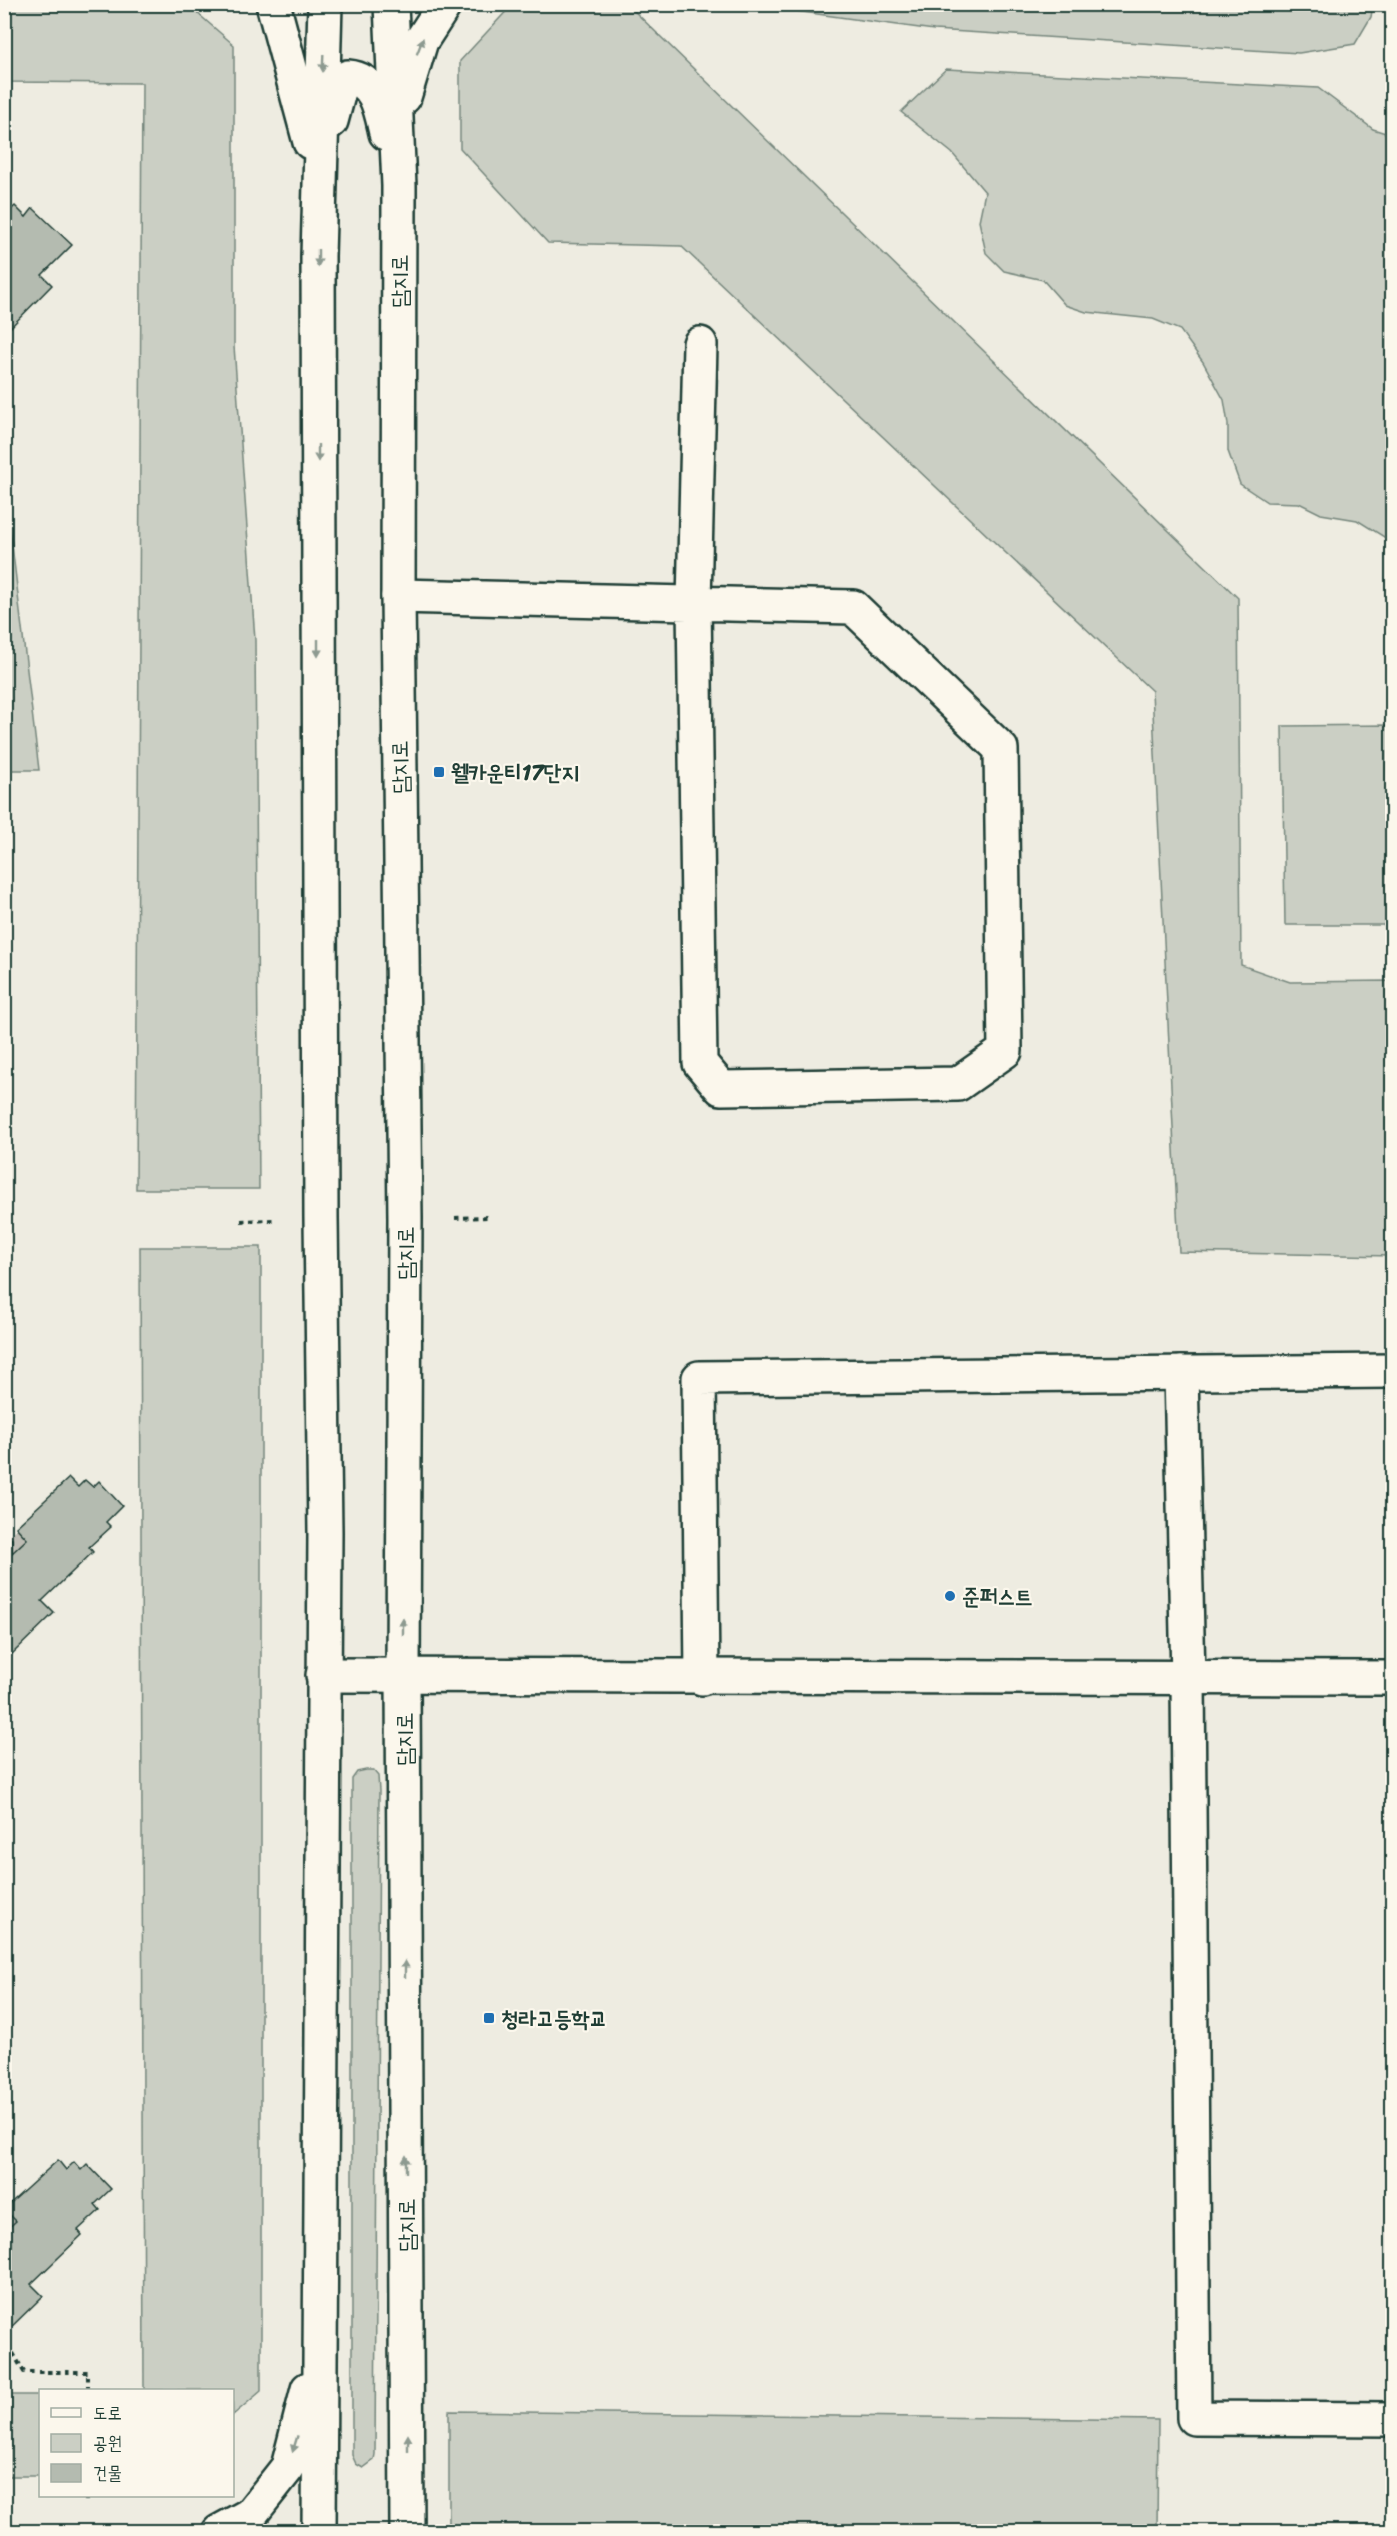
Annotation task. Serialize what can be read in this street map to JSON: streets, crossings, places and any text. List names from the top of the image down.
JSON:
{
  "streets": {
    "street": ["담지로"]
  },
  "places": {
    "transit": ["웰카운티17단지", "청라고등학교"],
    "other": ["준퍼스트"]
  },
  "legend": ["도로", "공원", "건물"]
}
